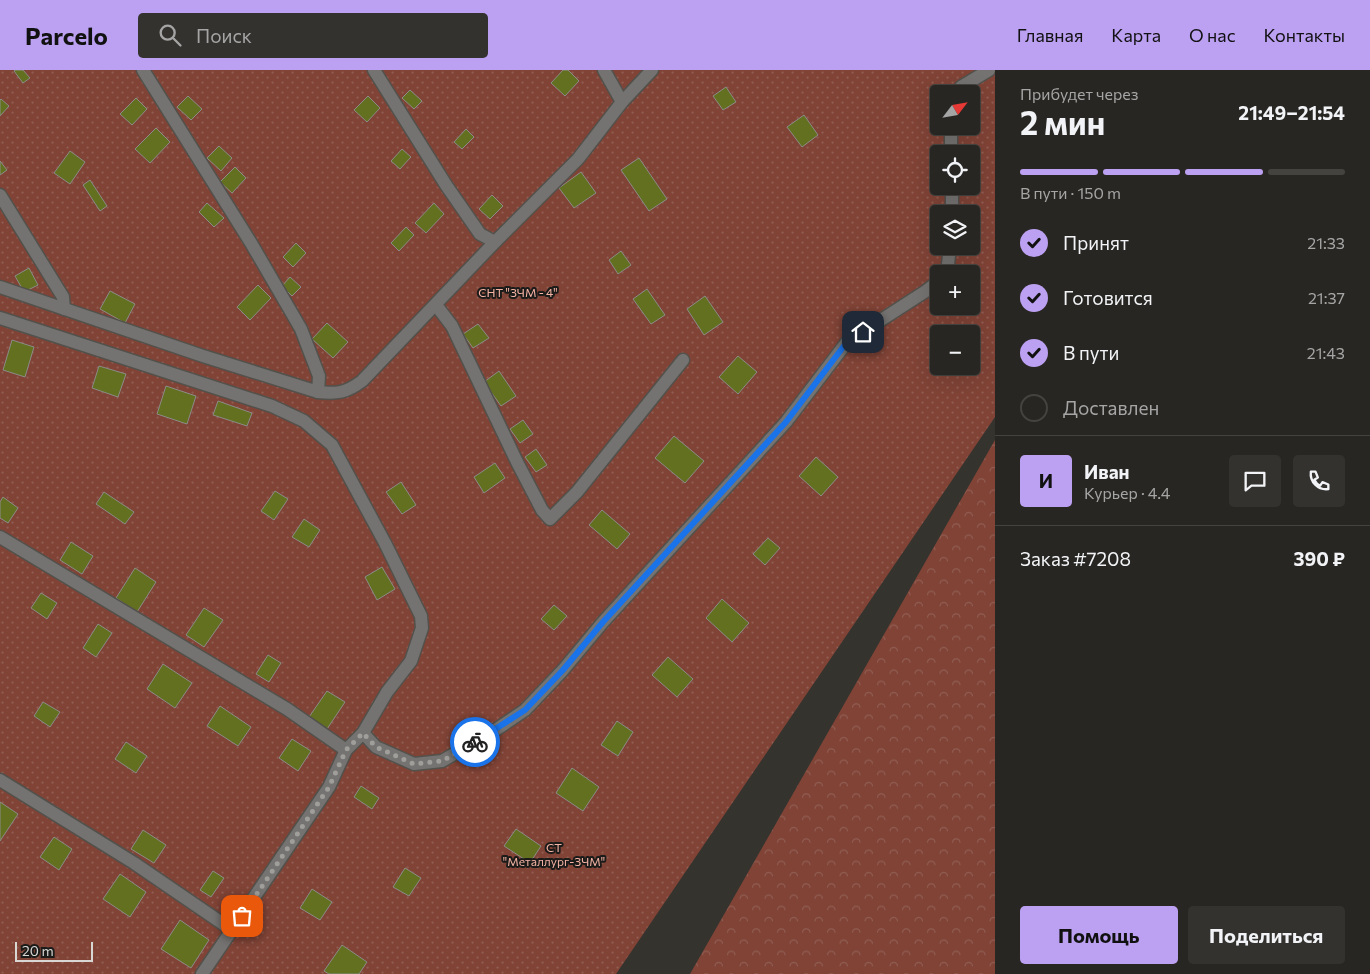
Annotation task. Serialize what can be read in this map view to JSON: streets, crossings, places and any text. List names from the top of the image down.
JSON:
{
  "parks": ["СНТ \"ЗЧМ - 4\"", "СТ \"Металлург-ЗЧМ\""],
  "scale_bar": "20 m",
  "north": "top right",
  "page": {
    "header": "Parcelo",
    "search": "Поиск",
    "nav": [
      "Главная",
      "Карта",
      "О нас",
      "Контакты"
    ],
    "heading": ["2 мин", "Прибудет через", "21:49–21:54"],
    "panel": [
      "Иван",
      "Курьер · 4.4",
      "Заказ #7208",
      "390 ₽"
    ],
    "map_buttons": ["+", "−"],
    "bar": "В пути · 150 m",
    "list": [
      ["Принят", "21:33"],
      ["Готовится", "21:37"],
      ["В пути", "21:43"],
      "Доставлен"
    ],
    "round": "И",
    "buttons": ["Помощь", "Поделиться"],
    "scale": "20 m"
  }
}
